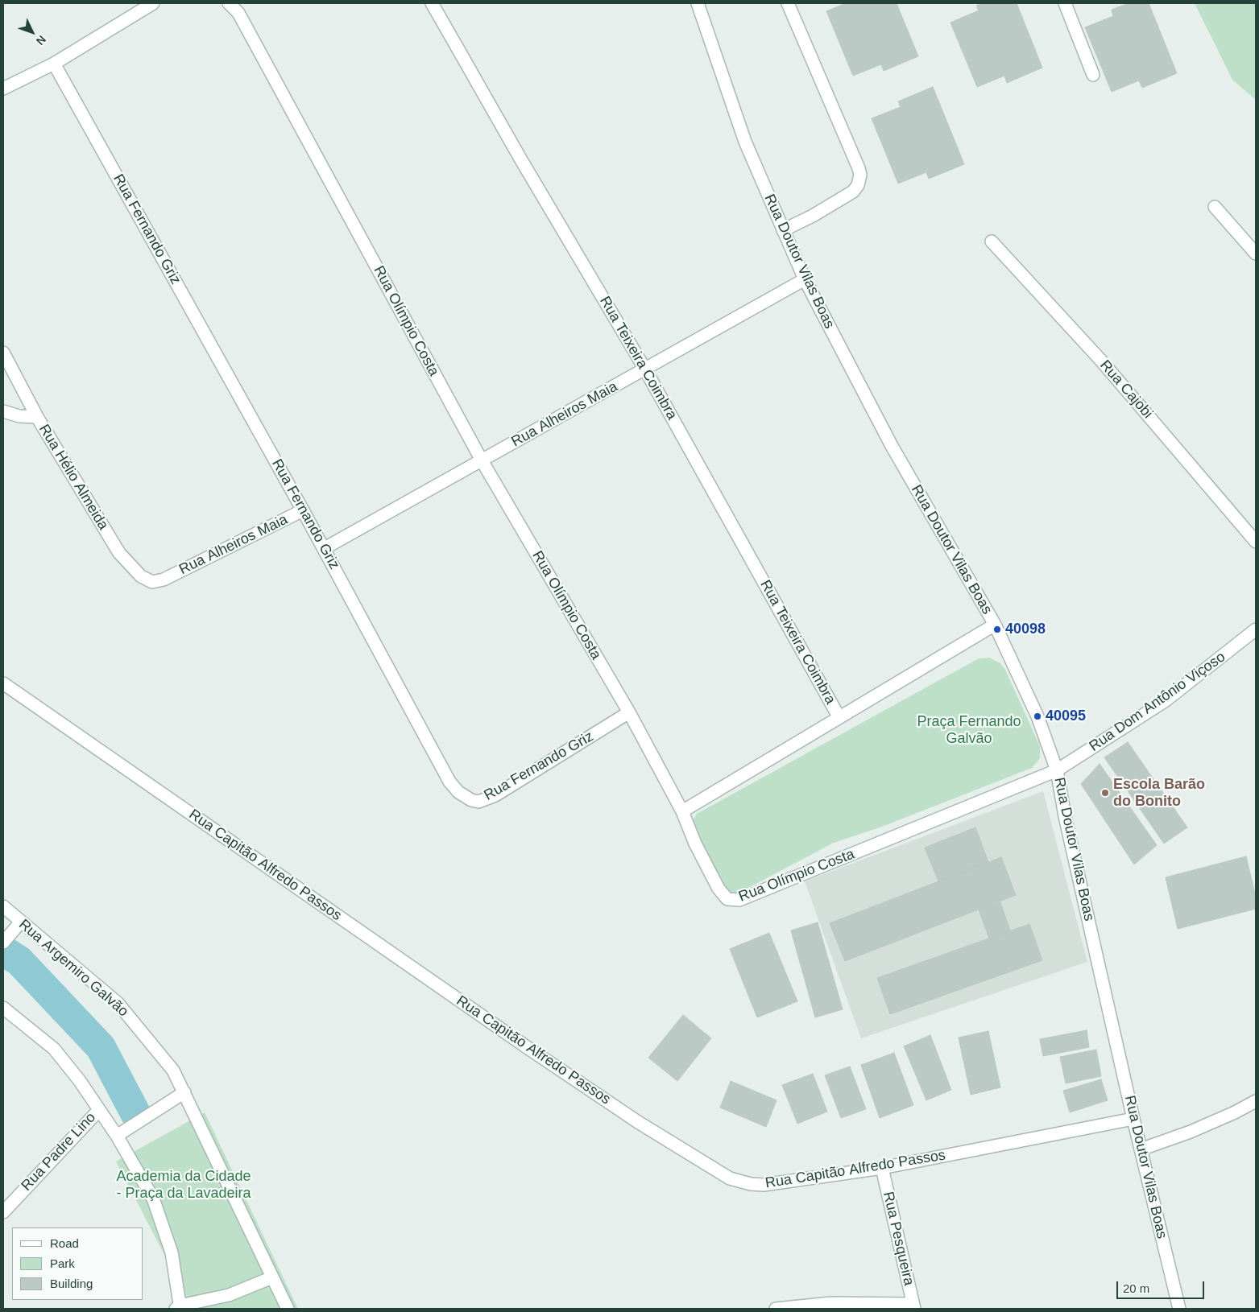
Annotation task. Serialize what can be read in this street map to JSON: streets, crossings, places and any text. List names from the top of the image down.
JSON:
{
  "streets": {
    "street": [
      "Rua Fernando Griz",
      "Rua Doutor Vilas Boas",
      "Rua Olímpio Costa",
      "Rua Teixeira Coimbra",
      "Rua Cajobi",
      "Rua Alheiros Maia",
      "Rua Hélio Almeida",
      "Rua Dom Antônio Viçoso",
      "Rua Capitão Alfredo Passos",
      "Rua Argemiro Galvão",
      "Rua Padre Lino",
      "Rua Pesqueira"
    ]
  },
  "crossings": [
    ["Rua Fernando Griz", "Rua Olímpio Costa"],
    ["Rua Fernando Griz", "Rua Alheiros Maia"],
    ["Rua Doutor Vilas Boas", "Rua Olímpio Costa"],
    ["Rua Doutor Vilas Boas", "Rua Alheiros Maia"],
    ["Rua Doutor Vilas Boas", "Rua Dom Antônio Viçoso"],
    ["Rua Doutor Vilas Boas", "Rua Capitão Alfredo Passos"],
    ["Rua Olímpio Costa", "Rua Alheiros Maia"],
    ["Rua Olímpio Costa", "Rua Dom Antônio Viçoso"],
    ["Rua Teixeira Coimbra", "Rua Alheiros Maia"],
    ["Rua Alheiros Maia", "Rua Hélio Almeida"],
    ["Rua Capitão Alfredo Passos", "Rua Pesqueira"]
  ],
  "parks": ["Praça Fernando Galvão", "Academia da Cidade - Praça da Lavadeira"],
  "places": ["40098", "40095", "Escola Barão do Bonito"],
  "legend": ["Road", "Park", "Building"],
  "scale_bar": "20 m",
  "north": "bottom right"
}
